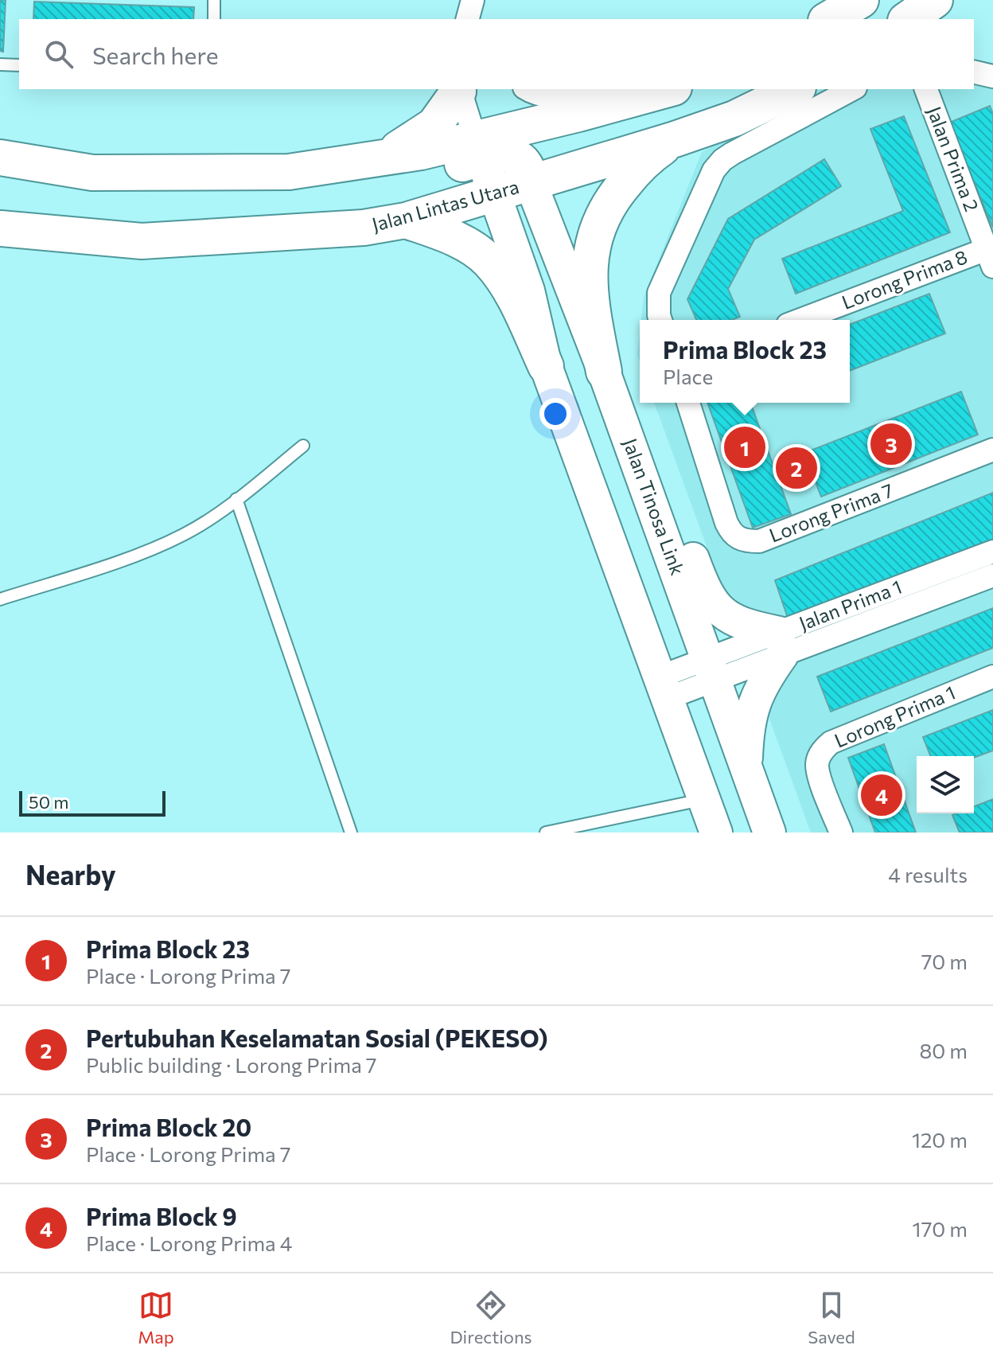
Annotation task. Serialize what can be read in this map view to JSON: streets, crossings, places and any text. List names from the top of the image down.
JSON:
{
  "streets": {
    "main road": ["Jalan Lintas Utara", "Jalan Tinosa Link"],
    "street": [
      "Jalan Prima 2",
      "Lorong Prima 8",
      "Lorong Prima 7",
      "Jalan Prima 1",
      "Lorong Prima 1"
    ]
  },
  "crossings": [
    ["Jalan Prima 2", "Lorong Prima 8"],
    ["Jalan Lintas Utara", "Jalan Tinosa Link"],
    ["Jalan Tinosa Link", "Jalan Prima 1"]
  ],
  "scale_bar": "50 m",
  "page": {
    "search": "Search here",
    "popup": ["Prima Block 23", "Place"],
    "pins": [
      "3",
      "1",
      "2",
      "4"
    ],
    "scale": "50 m",
    "heading": ["Nearby", "4 results"],
    "list": [
      {
        "mark": "1",
        "name": "Prima Block 23",
        "note": "Place · Lorong Prima 7",
        "value": "70 m"
      },
      {
        "mark": "2",
        "name": "Pertubuhan Keselamatan Sosial (PEKESO)",
        "note": "Public building · Lorong Prima 7",
        "value": "80 m"
      },
      {
        "mark": "3",
        "name": "Prima Block 20",
        "note": "Place · Lorong Prima 7",
        "value": "120 m"
      },
      {
        "mark": "4",
        "name": "Prima Block 9",
        "note": "Place · Lorong Prima 4",
        "value": "170 m"
      }
    ],
    "nav": ["Map", "Directions", "Saved"]
  }
}
